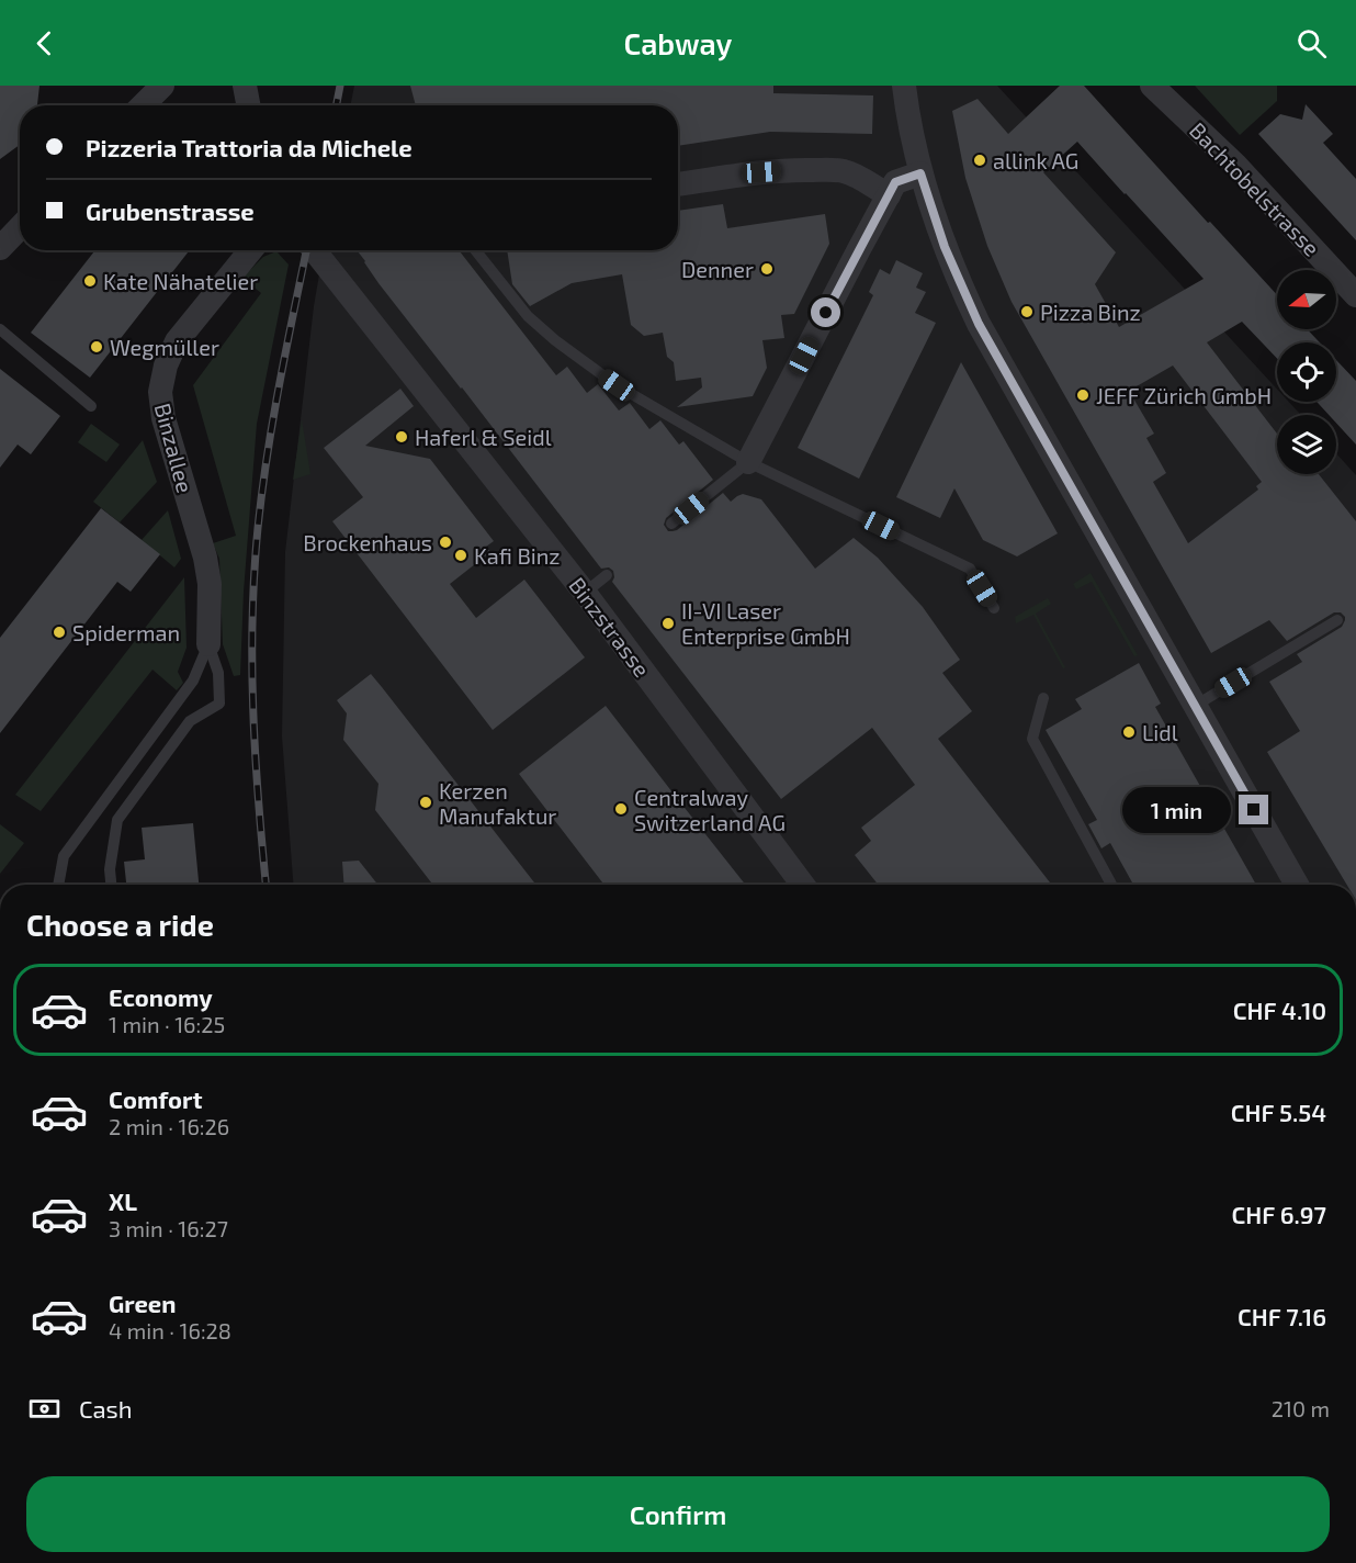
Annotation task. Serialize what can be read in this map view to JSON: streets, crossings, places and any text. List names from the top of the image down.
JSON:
{
  "streets": {
    "street": ["Bachtobelstrasse", "Binzallee", "Binzstrasse"]
  },
  "places": [
    "allink AG",
    "Denner",
    "Kate Nähatelier",
    "Pizza Binz",
    "Wegmüller",
    "JEFF Zürich GmbH",
    "Haferl & Seidl",
    "Brockenhaus",
    "Kafi Binz",
    "II-VI Laser Enterprise GmbH",
    "Spiderman",
    "Lidl",
    "Kerzen Manufaktur",
    "Centralway Switzerland AG"
  ],
  "north": "left",
  "page": {
    "header": "Cabway",
    "banner": ["Pizzeria Trattoria da Michele", "Grubenstrasse"],
    "bubble": "1 min",
    "heading": "Choose a ride",
    "list": [
      {
        "name": "Economy",
        "note": "1 min · 16:25",
        "value": "CHF 4.10"
      },
      {
        "name": "Comfort",
        "note": "2 min · 16:26",
        "value": "CHF 5.54"
      },
      {
        "name": "XL",
        "note": "3 min · 16:27",
        "value": "CHF 6.97"
      },
      {
        "name": "Green",
        "note": "4 min · 16:28",
        "value": "CHF 7.16"
      }
    ],
    "pay": ["Cash", "210 m"],
    "buttons": "Confirm"
  }
}
